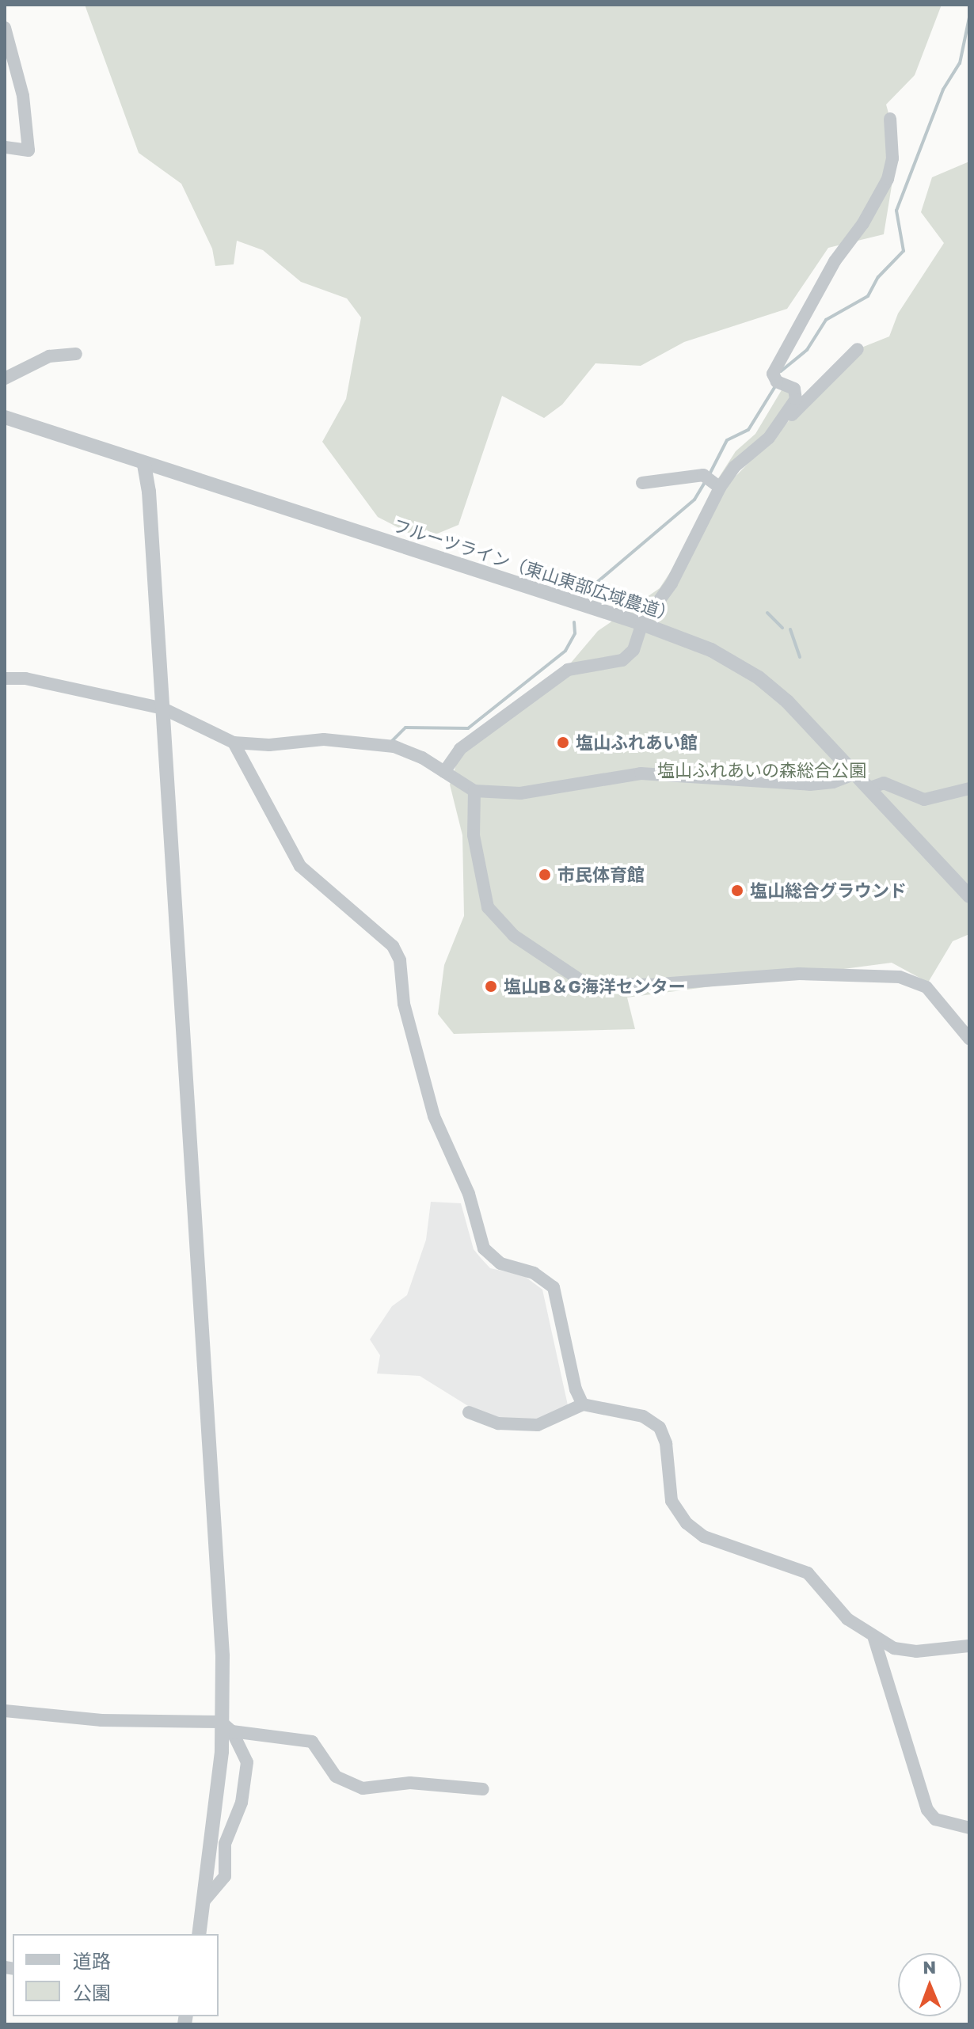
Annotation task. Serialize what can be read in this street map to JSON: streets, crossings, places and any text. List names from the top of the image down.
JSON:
{
  "streets": {
    "street": ["フルーツライン（東山東部広域農道）"]
  },
  "parks": ["塩山ふれあいの森総合公園"],
  "places": [
    "塩山ふれあい館",
    "市民体育館",
    "塩山総合グラウンド",
    "塩山B＆G海洋センター"
  ],
  "legend": ["道路", "公園"],
  "north": "top"
}
